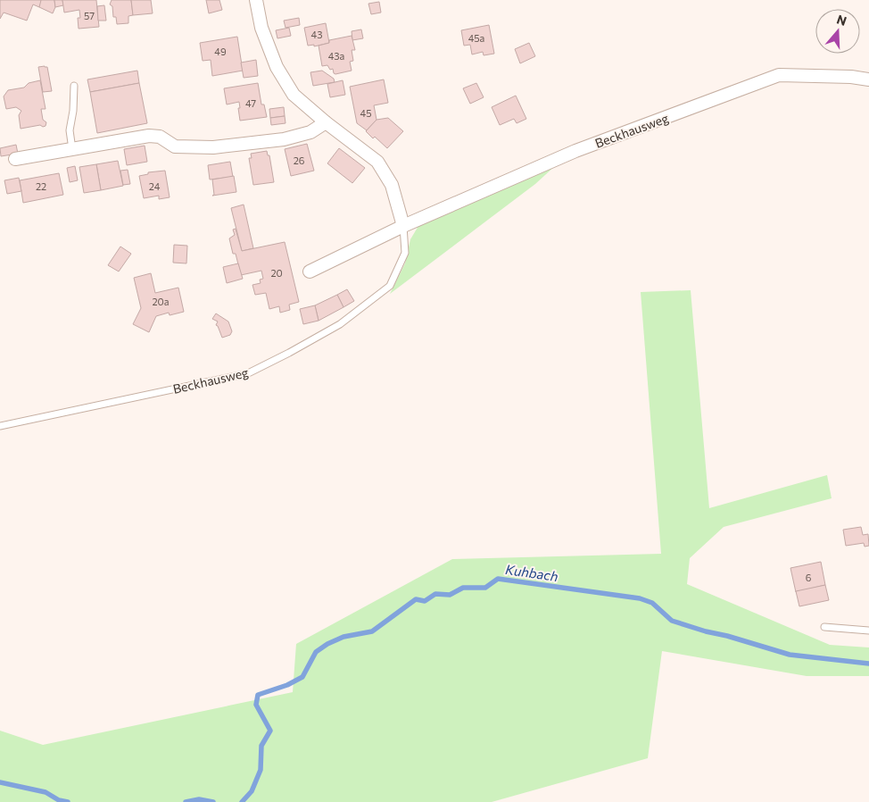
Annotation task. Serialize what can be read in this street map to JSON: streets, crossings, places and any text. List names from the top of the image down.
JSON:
{
  "streets": {
    "street": ["Beckhausweg"]
  },
  "water": ["Kuhbach"],
  "house_numbers": [
    "57",
    "43",
    "45a",
    "49",
    "43a",
    "47",
    "45",
    "26",
    "22",
    "24",
    "20",
    "20a",
    "6"
  ],
  "north": "top"
}
